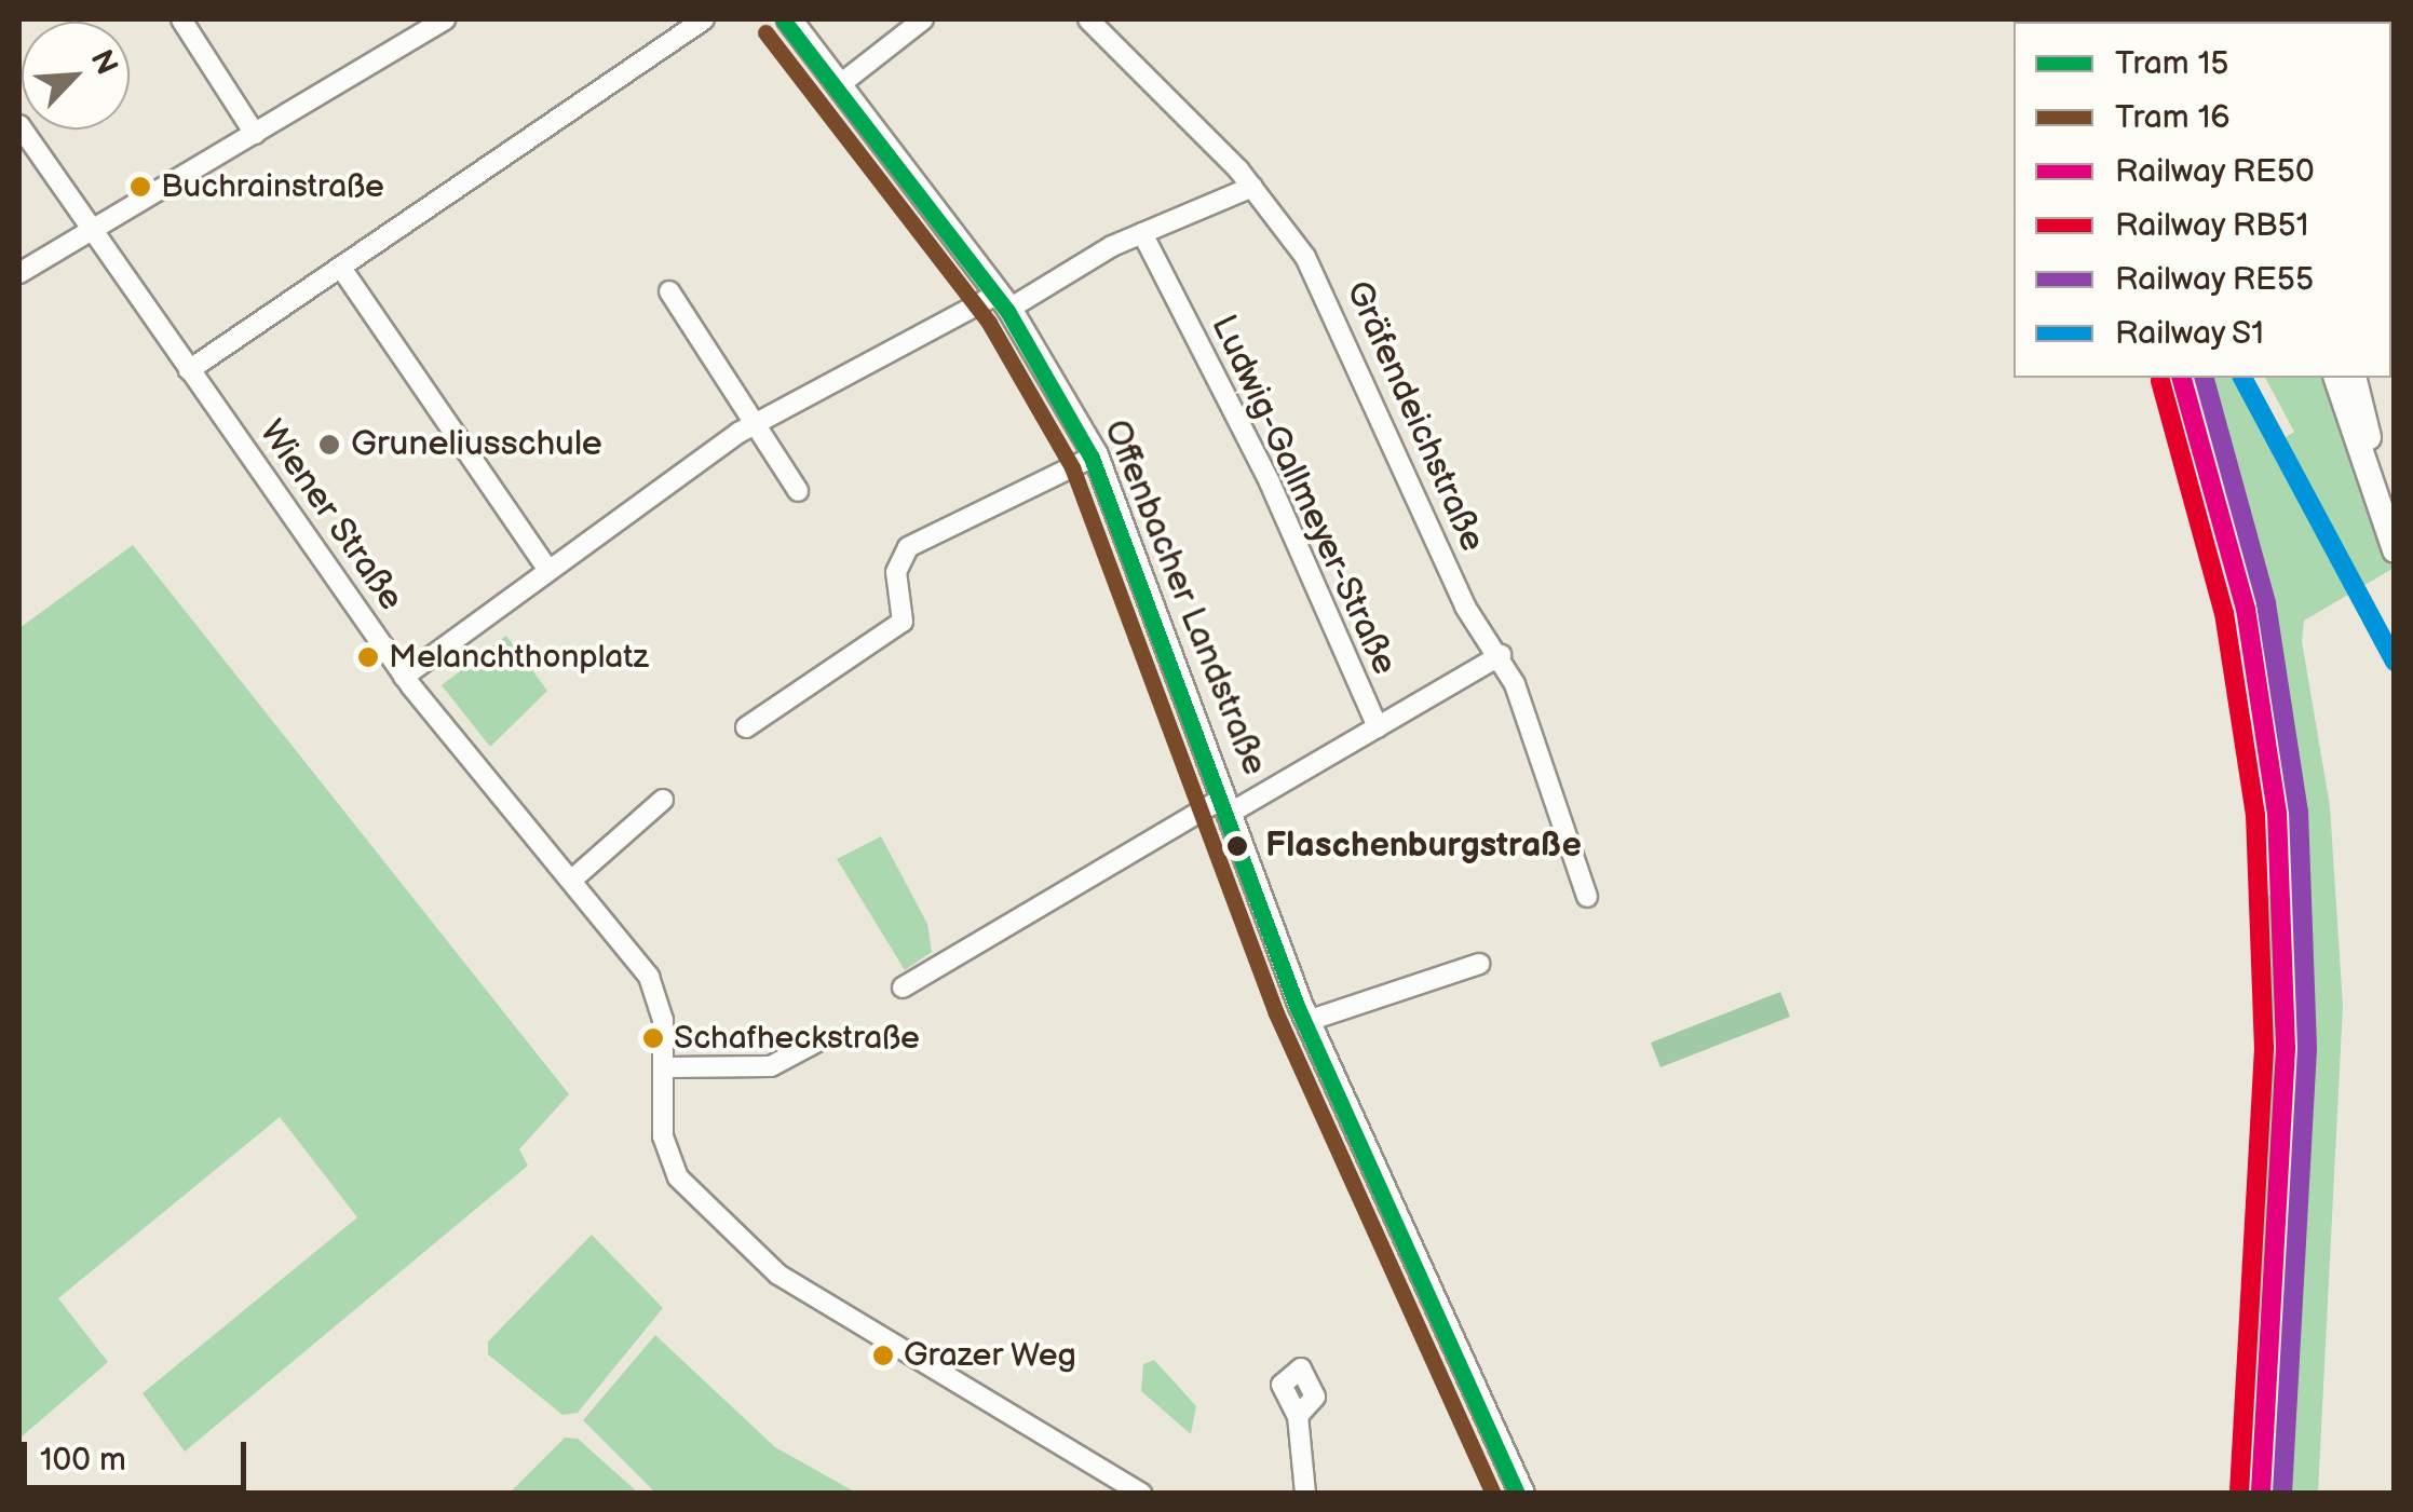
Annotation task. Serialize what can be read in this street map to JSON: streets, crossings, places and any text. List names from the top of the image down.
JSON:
{
  "streets": {
    "main road": ["Offenbacher Landstraße"],
    "street": ["Gräfendeichstraße", "Ludwig-Gallmeyer-Straße", "Wiener Straße"]
  },
  "places": [
    "Buchrainstraße",
    "Gruneliusschule",
    "Melanchthonplatz",
    "Flaschenburgstraße",
    "Schafheckstraße",
    "Grazer Weg"
  ],
  "lines": [
    "tram line 15",
    "tram line 16",
    "rail line RE50",
    "rail line RE55",
    "rail line S1",
    "rail line RB51"
  ],
  "legend": [
    "Tram 15",
    "Tram 16",
    "Railway RE50",
    "Railway RB51",
    "Railway RE55",
    "Railway S1"
  ],
  "scale_bar": "100 m",
  "north": "top right"
}
